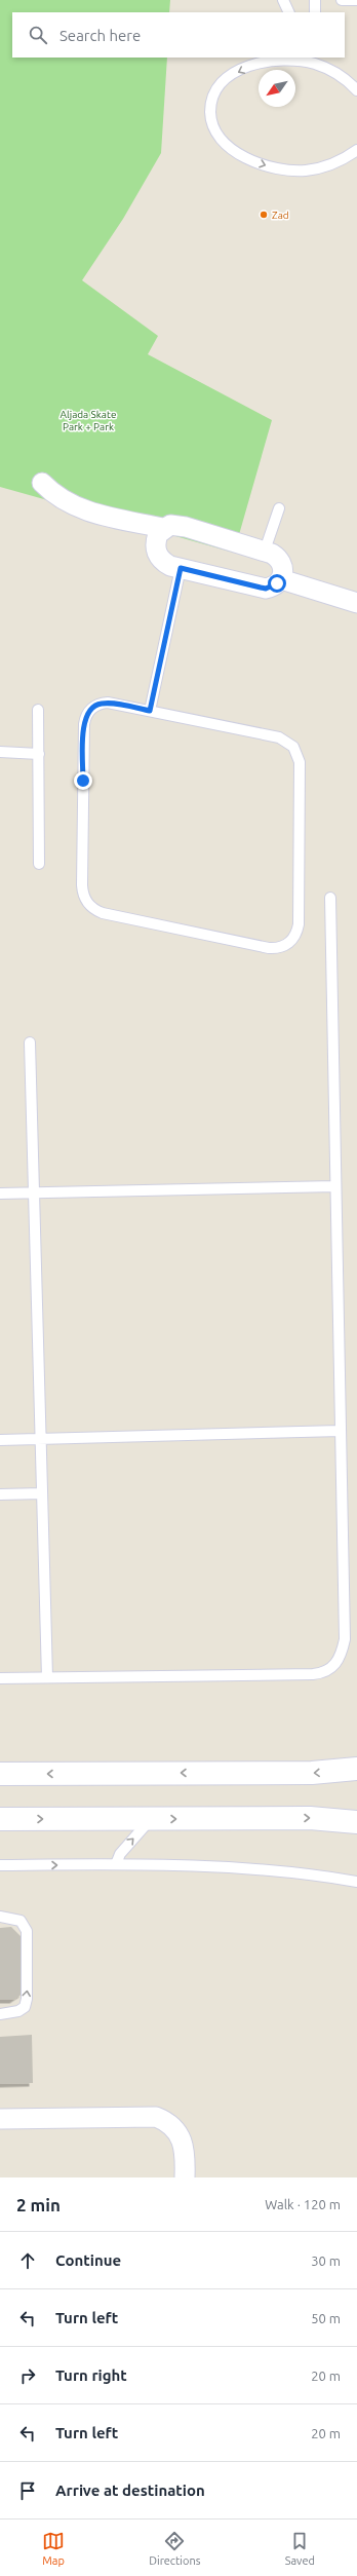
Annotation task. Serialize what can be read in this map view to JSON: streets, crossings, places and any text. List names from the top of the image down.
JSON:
{
  "parks": ["Aljada Skate Park + Park"],
  "places": ["Zad"],
  "north": "bottom left",
  "page": {
    "search": "Search here",
    "heading": ["2 min", "Walk · 120 m"],
    "list": [
      ["Continue", "30 m"],
      ["Turn left", "50 m"],
      ["Turn right", "20 m"],
      ["Turn left", "20 m"],
      "Arrive at destination"
    ],
    "nav": ["Map", "Directions", "Saved"]
  }
}
